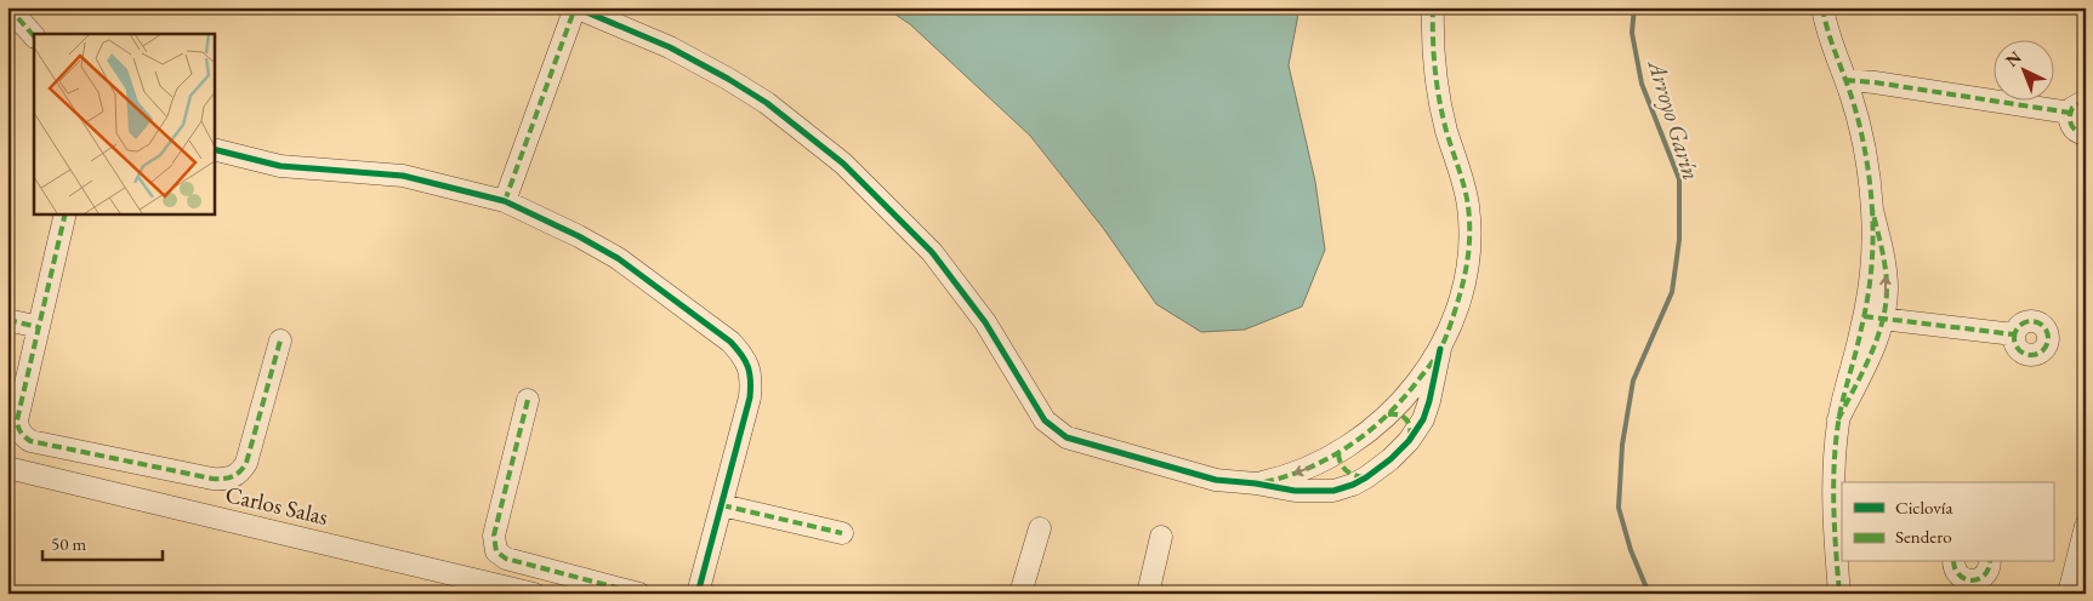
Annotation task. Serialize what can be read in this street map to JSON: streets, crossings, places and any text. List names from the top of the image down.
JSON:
{
  "streets": {
    "street": ["Carlos Salas"]
  },
  "water": ["Arroyo Garín"],
  "legend": ["Ciclovía", "Sendero"],
  "scale_bar": "50 m",
  "north": "top left"
}
